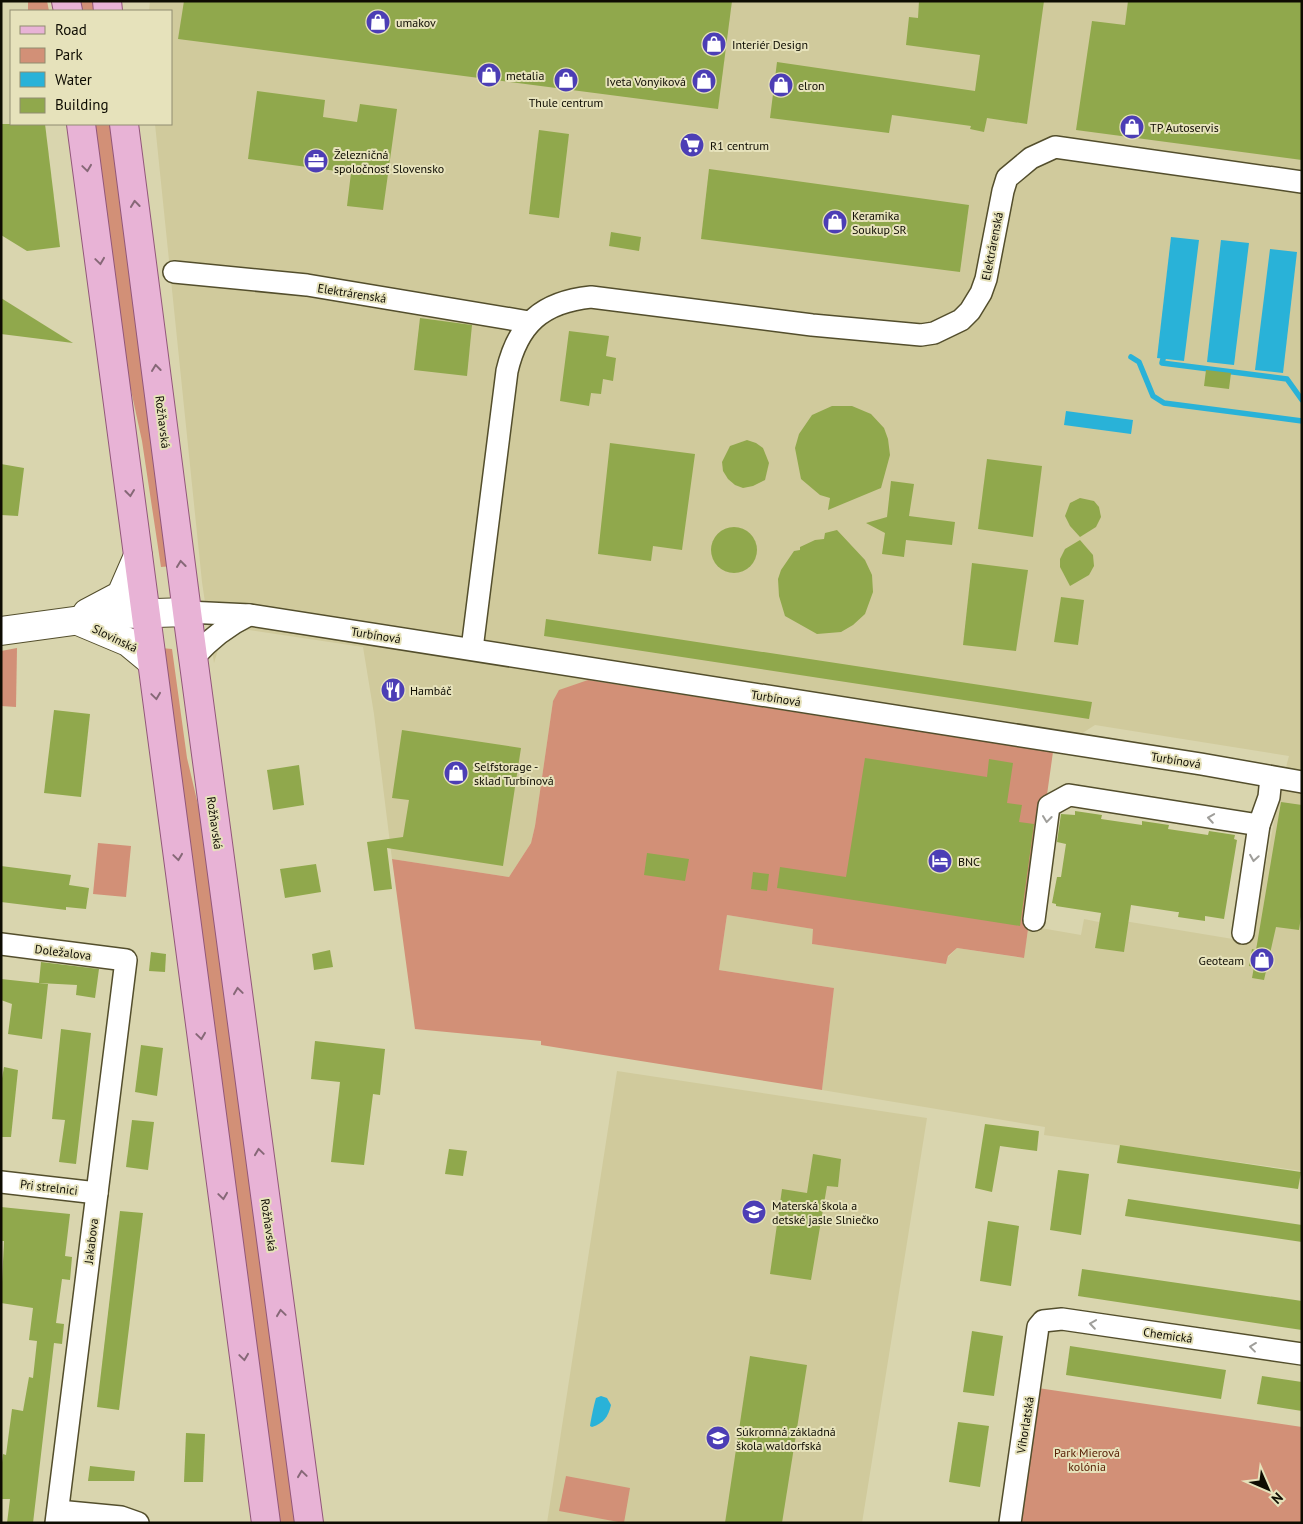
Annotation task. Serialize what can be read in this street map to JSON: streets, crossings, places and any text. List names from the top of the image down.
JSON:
{
  "streets": {
    "main road": ["Rožňavská"],
    "street": [
      "Elektrárenská",
      "Turbínová",
      "Slovinská",
      "Doležalova",
      "Pri strelnici",
      "Jakabova",
      "Chemická",
      "Vihorlatská"
    ]
  },
  "crossings": [
    ["Elektrárenská", "Turbínová"],
    ["Rožňavská", "Turbínová"],
    ["Rožňavská", "Slovinská"],
    ["Turbínová", "Slovinská"],
    ["Doležalova", "Jakabova"],
    ["Pri strelnici", "Jakabova"],
    ["Chemická", "Vihorlatská"]
  ],
  "one_way": ["Chemická"],
  "parks": ["Park Mierová kolónia"],
  "places": {
    "shop": [
      "umakov",
      "Interiér Design",
      "metalia",
      "Thule centrum",
      "Iveta Vonyiková",
      "elron",
      "TP Autoservis",
      "Keramika Soukup SR",
      "Selfstorage - sklad Turbínová",
      "Geoteam"
    ],
    "supermarket": ["R1 centrum"],
    "office": ["Železničná spoločnosť Slovensko"],
    "restaurant": ["Hambáč"],
    "hotel": ["BNC"],
    "school or university": ["Materská škola a detské jasle Slniečko", "Súkromná základná škola waldorfská"]
  },
  "legend": [
    "Road",
    "Park",
    "Water",
    "Building"
  ],
  "north": "bottom right"
}
